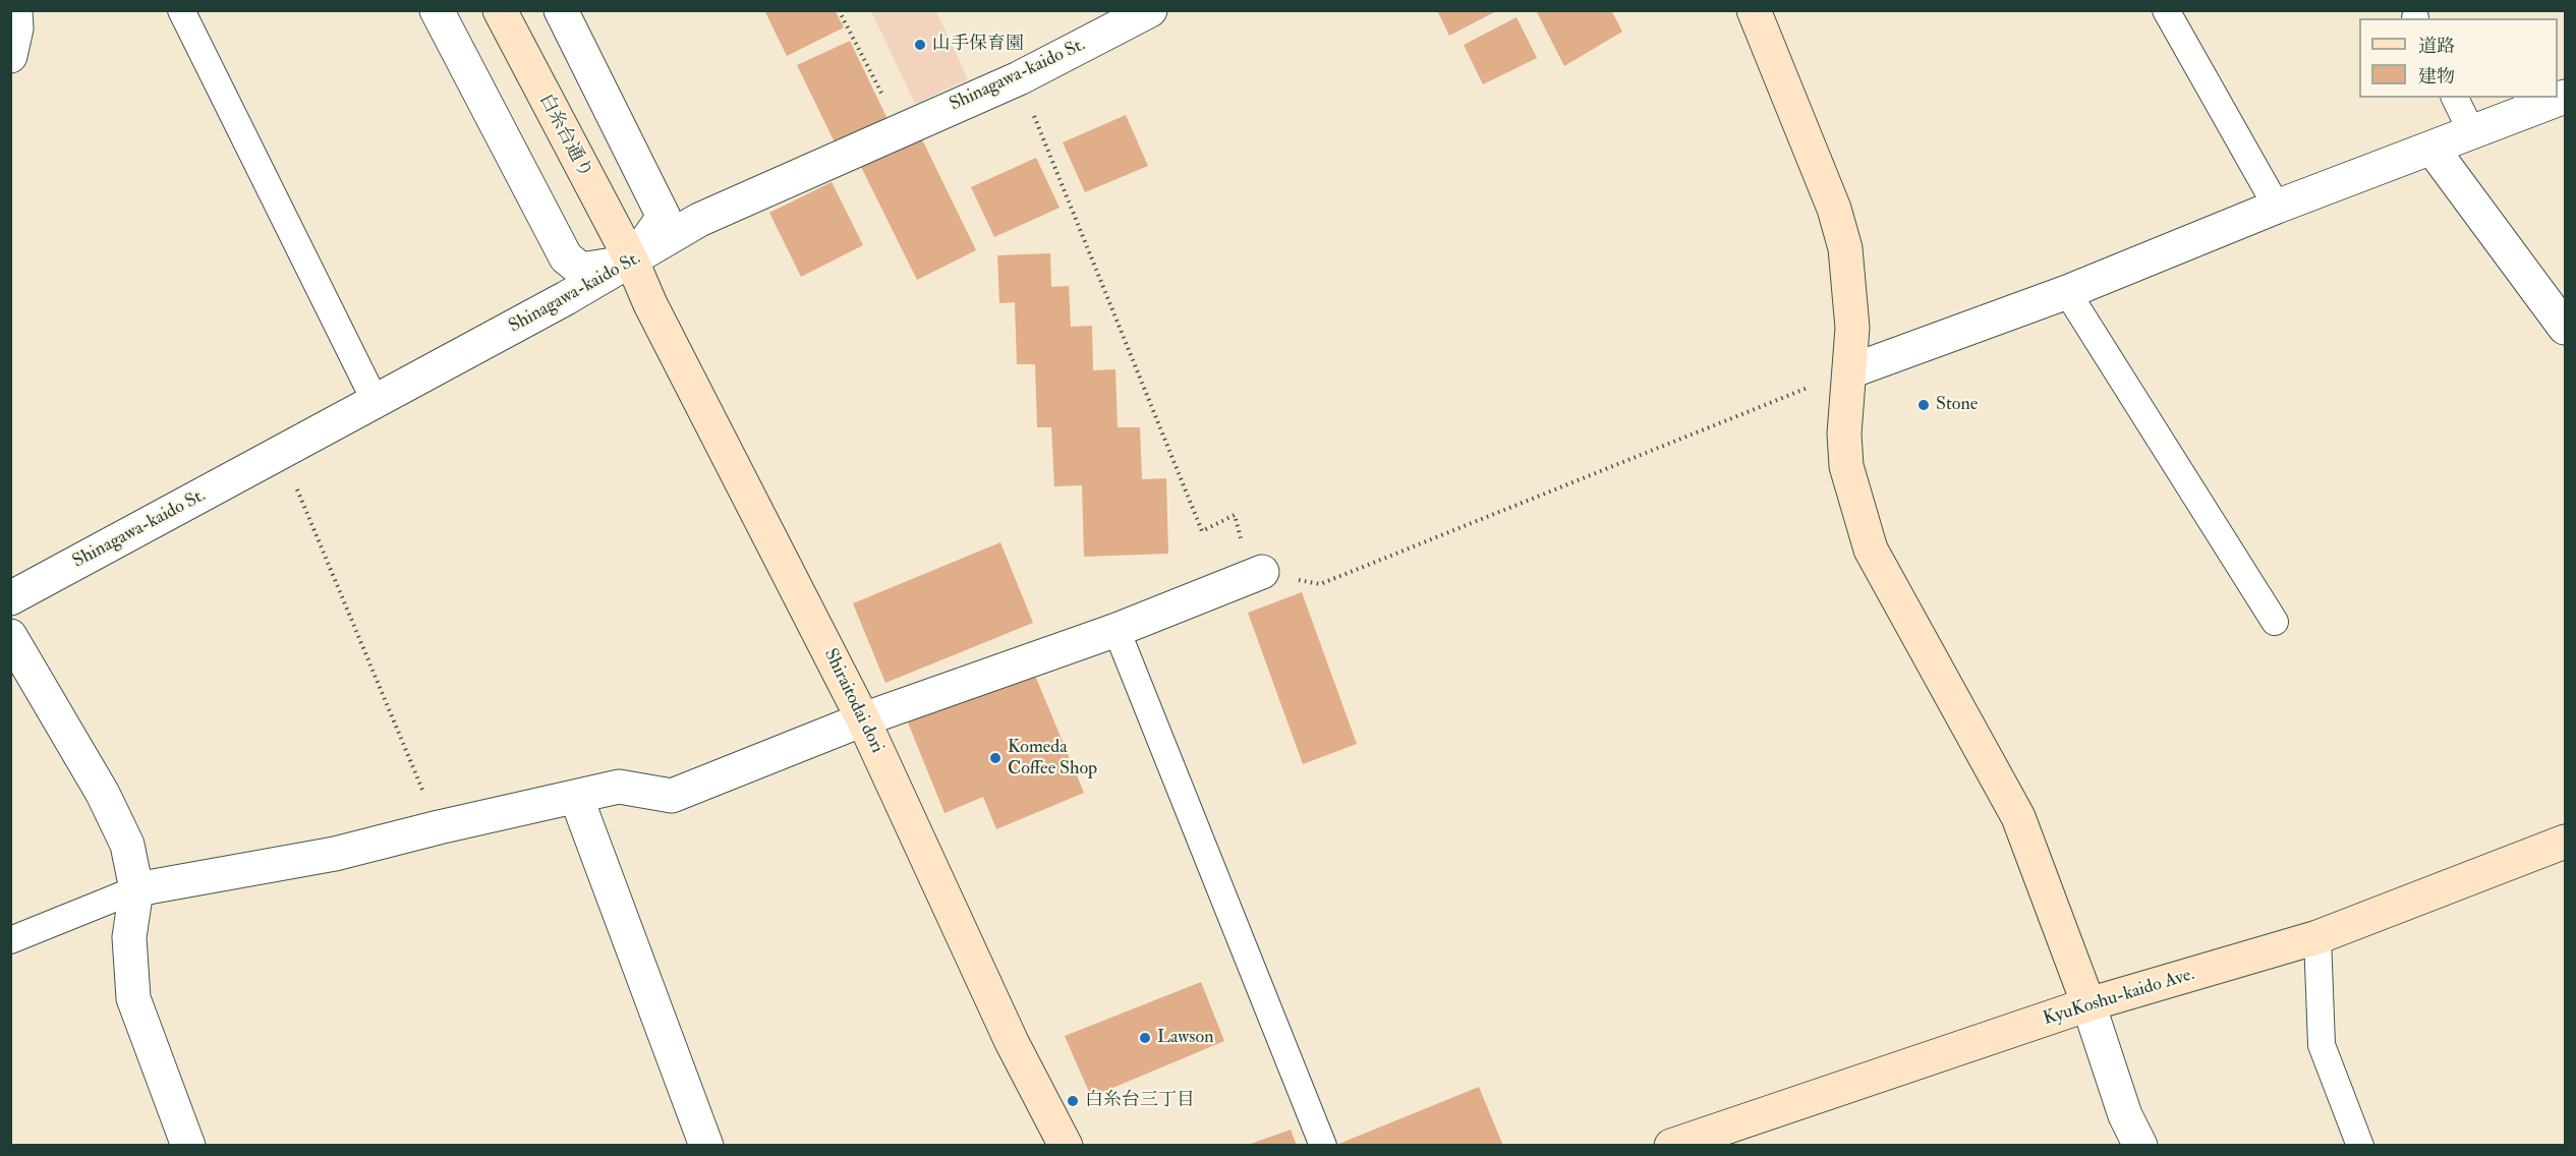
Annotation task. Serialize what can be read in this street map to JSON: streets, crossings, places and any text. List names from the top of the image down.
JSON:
{
  "streets": {
    "street": [
      "Shinagawa-kaido St.",
      "白糸台通り",
      "Shiraitodai dori",
      "KyuKoshu-kaido Ave."
    ]
  },
  "crossings": [
    ["Shinagawa-kaido St.", "白糸台通り"],
    ["Shinagawa-kaido St.", "Shiraitodai dori"],
    ["白糸台通り", "Shiraitodai dori"]
  ],
  "places": [
    "山手保育園",
    "Stone",
    "Komeda Coffee Shop",
    "Lawson",
    "白糸台三丁目"
  ],
  "legend": ["道路", "建物"]
}
